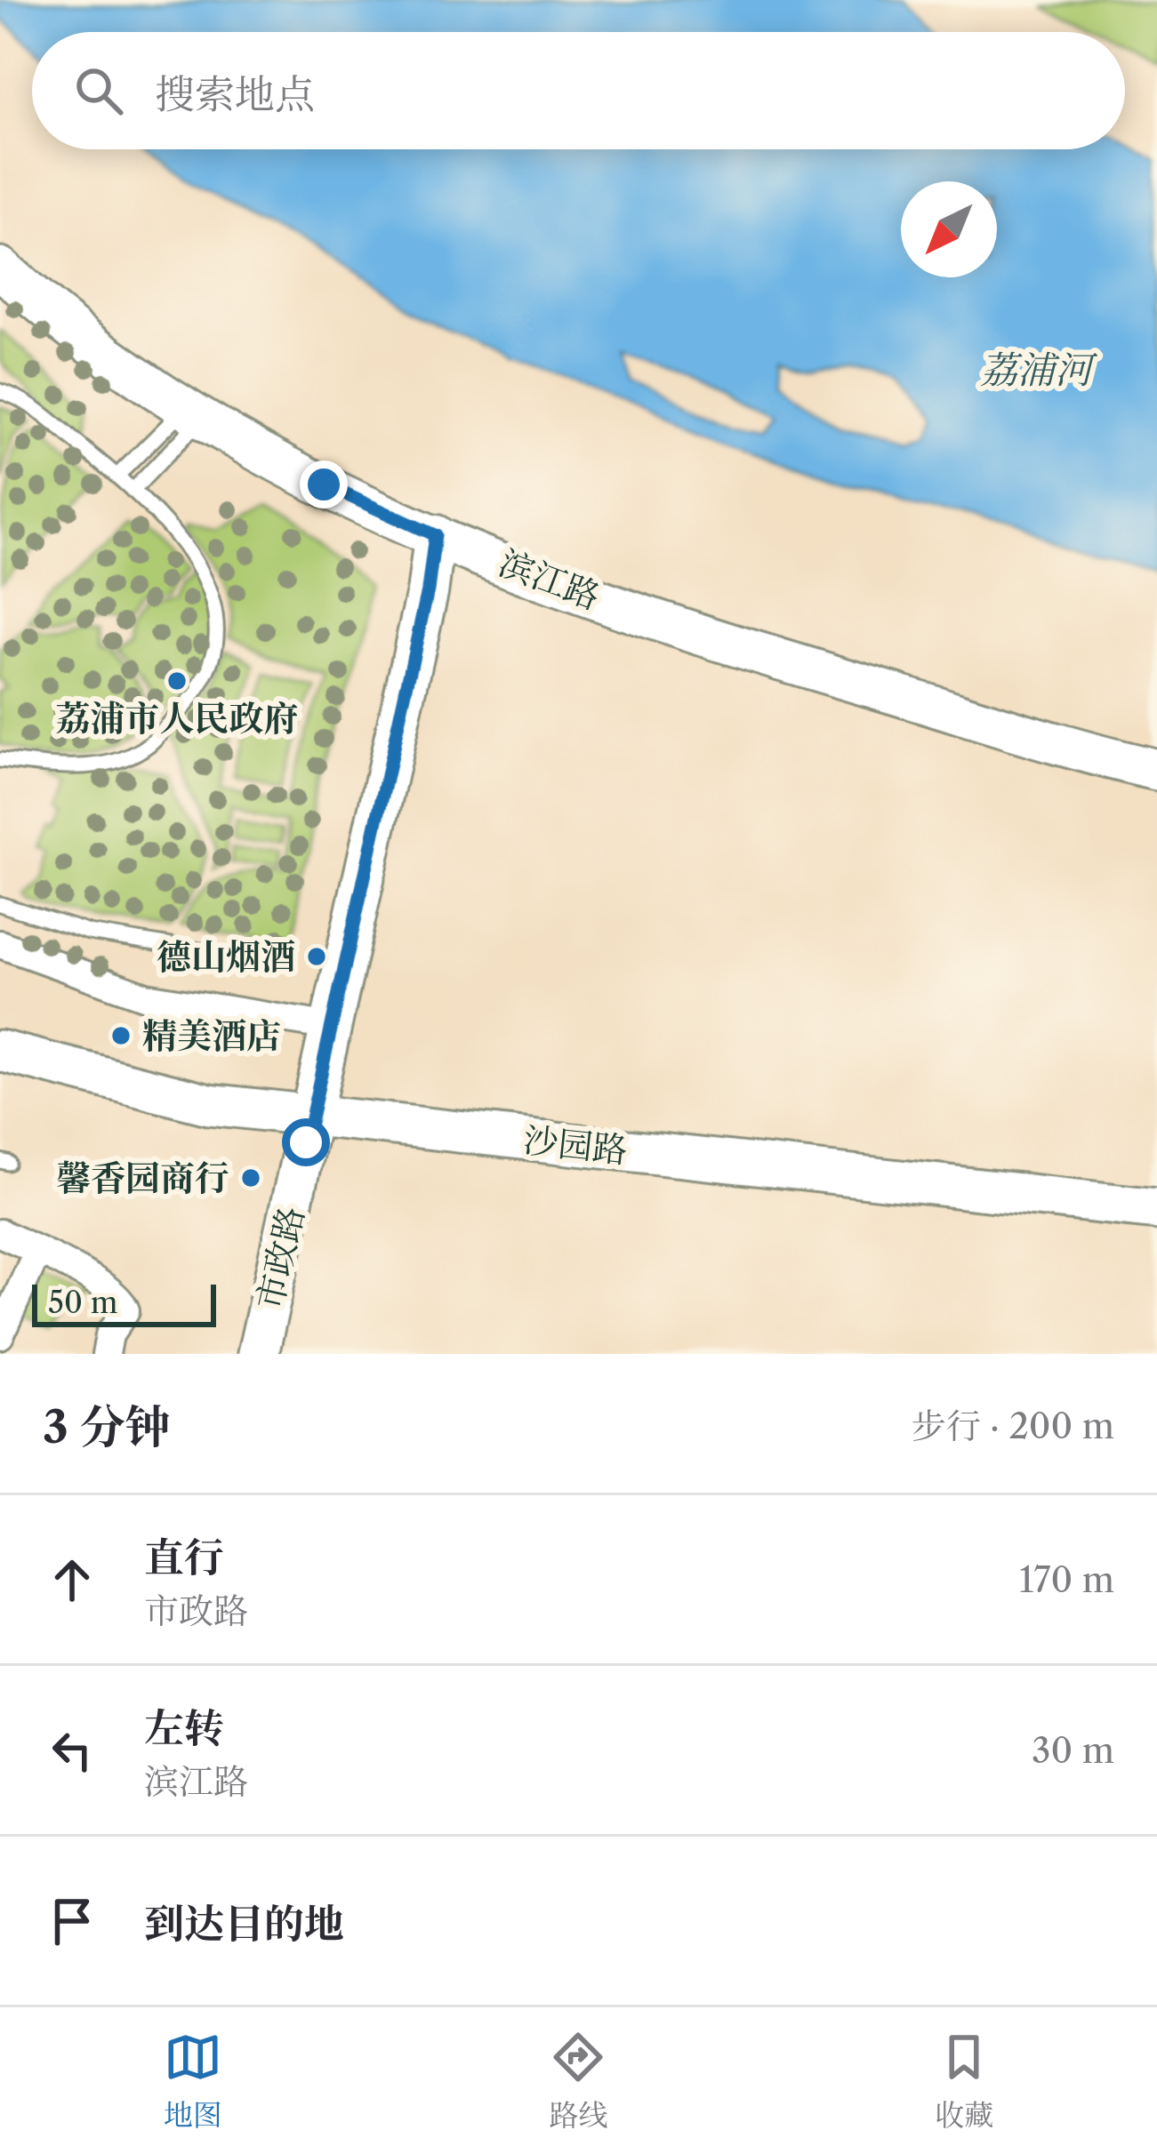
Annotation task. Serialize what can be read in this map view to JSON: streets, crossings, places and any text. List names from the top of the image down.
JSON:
{
  "streets": {
    "main road": ["滨江路", "沙园路", "市政路"]
  },
  "crossings": [
    ["滨江路", "市政路"],
    ["沙园路", "市政路"]
  ],
  "water": ["荔浦河"],
  "places": [
    "荔浦市人民政府",
    "德山烟酒",
    "精美酒店",
    "馨香园商行"
  ],
  "scale_bar": "50 m",
  "north": "bottom left",
  "page": {
    "search": "搜索地点",
    "scale": "50 m",
    "heading": ["3 分钟", "步行 · 200 m"],
    "list": [
      ["直行", "市政路", "170 m"],
      ["左转", "滨江路", "30 m"],
      "到达目的地"
    ],
    "nav": ["地图", "路线", "收藏"]
  }
}
